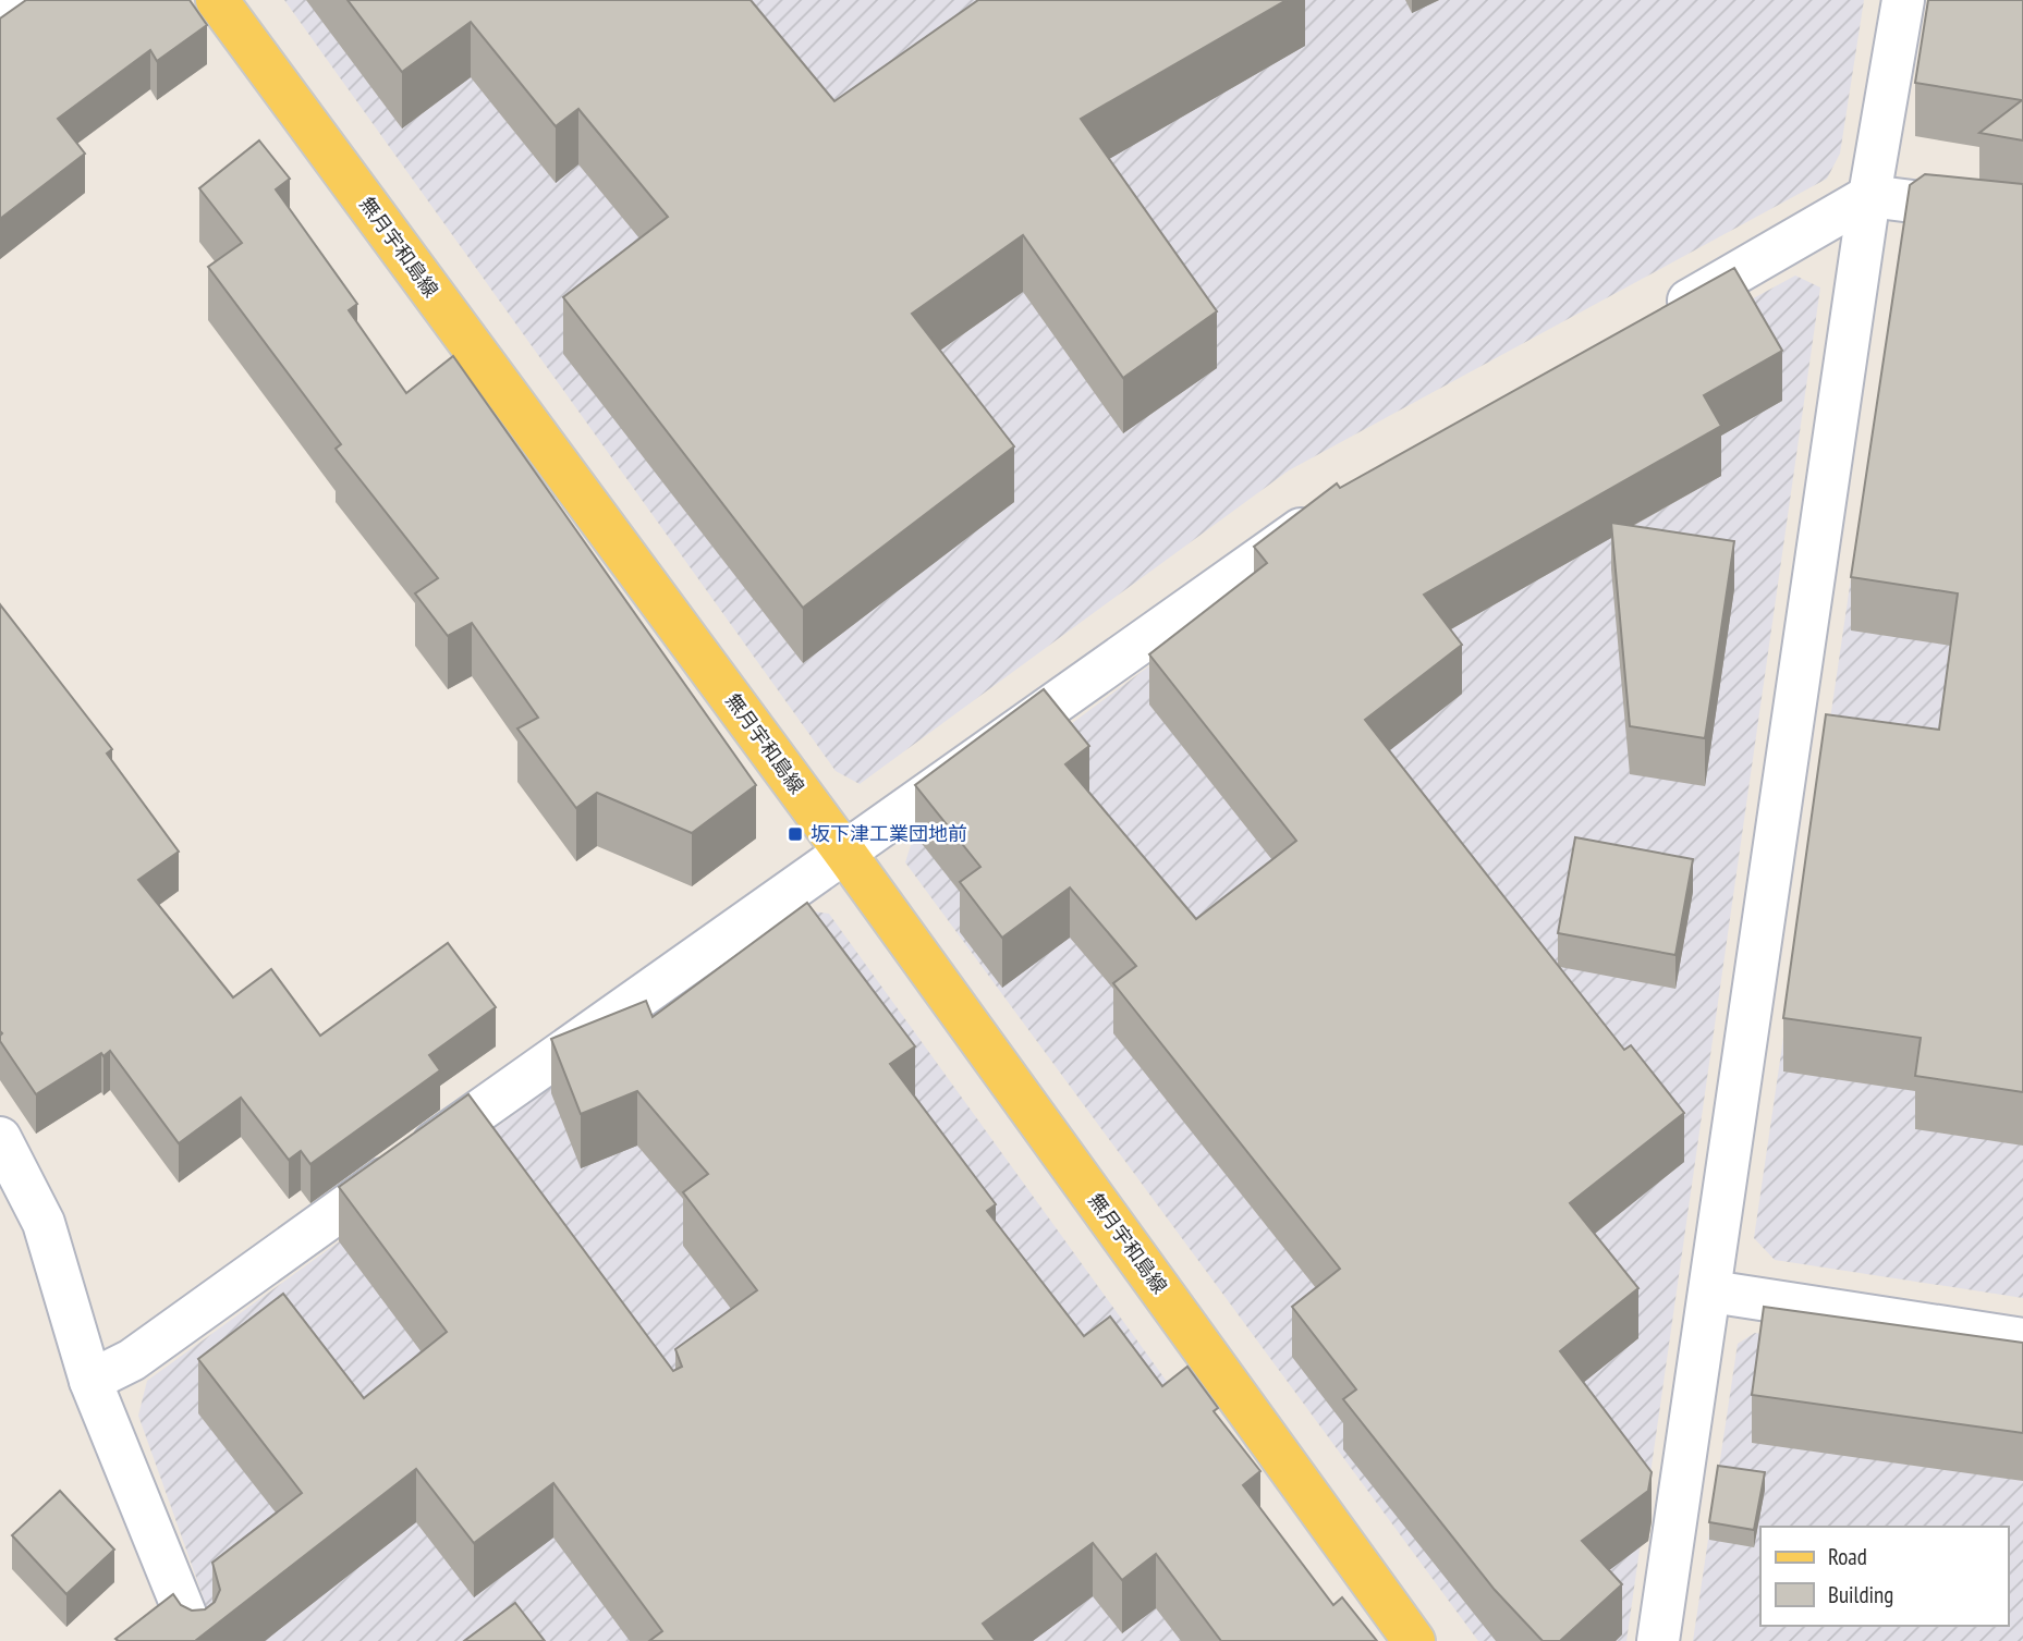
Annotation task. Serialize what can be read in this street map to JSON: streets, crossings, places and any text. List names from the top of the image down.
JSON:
{
  "streets": {
    "main road": ["無月宇和島線"]
  },
  "places": {
    "transit": ["坂下津工業団地前"]
  },
  "legend": ["Road", "Building"]
}
